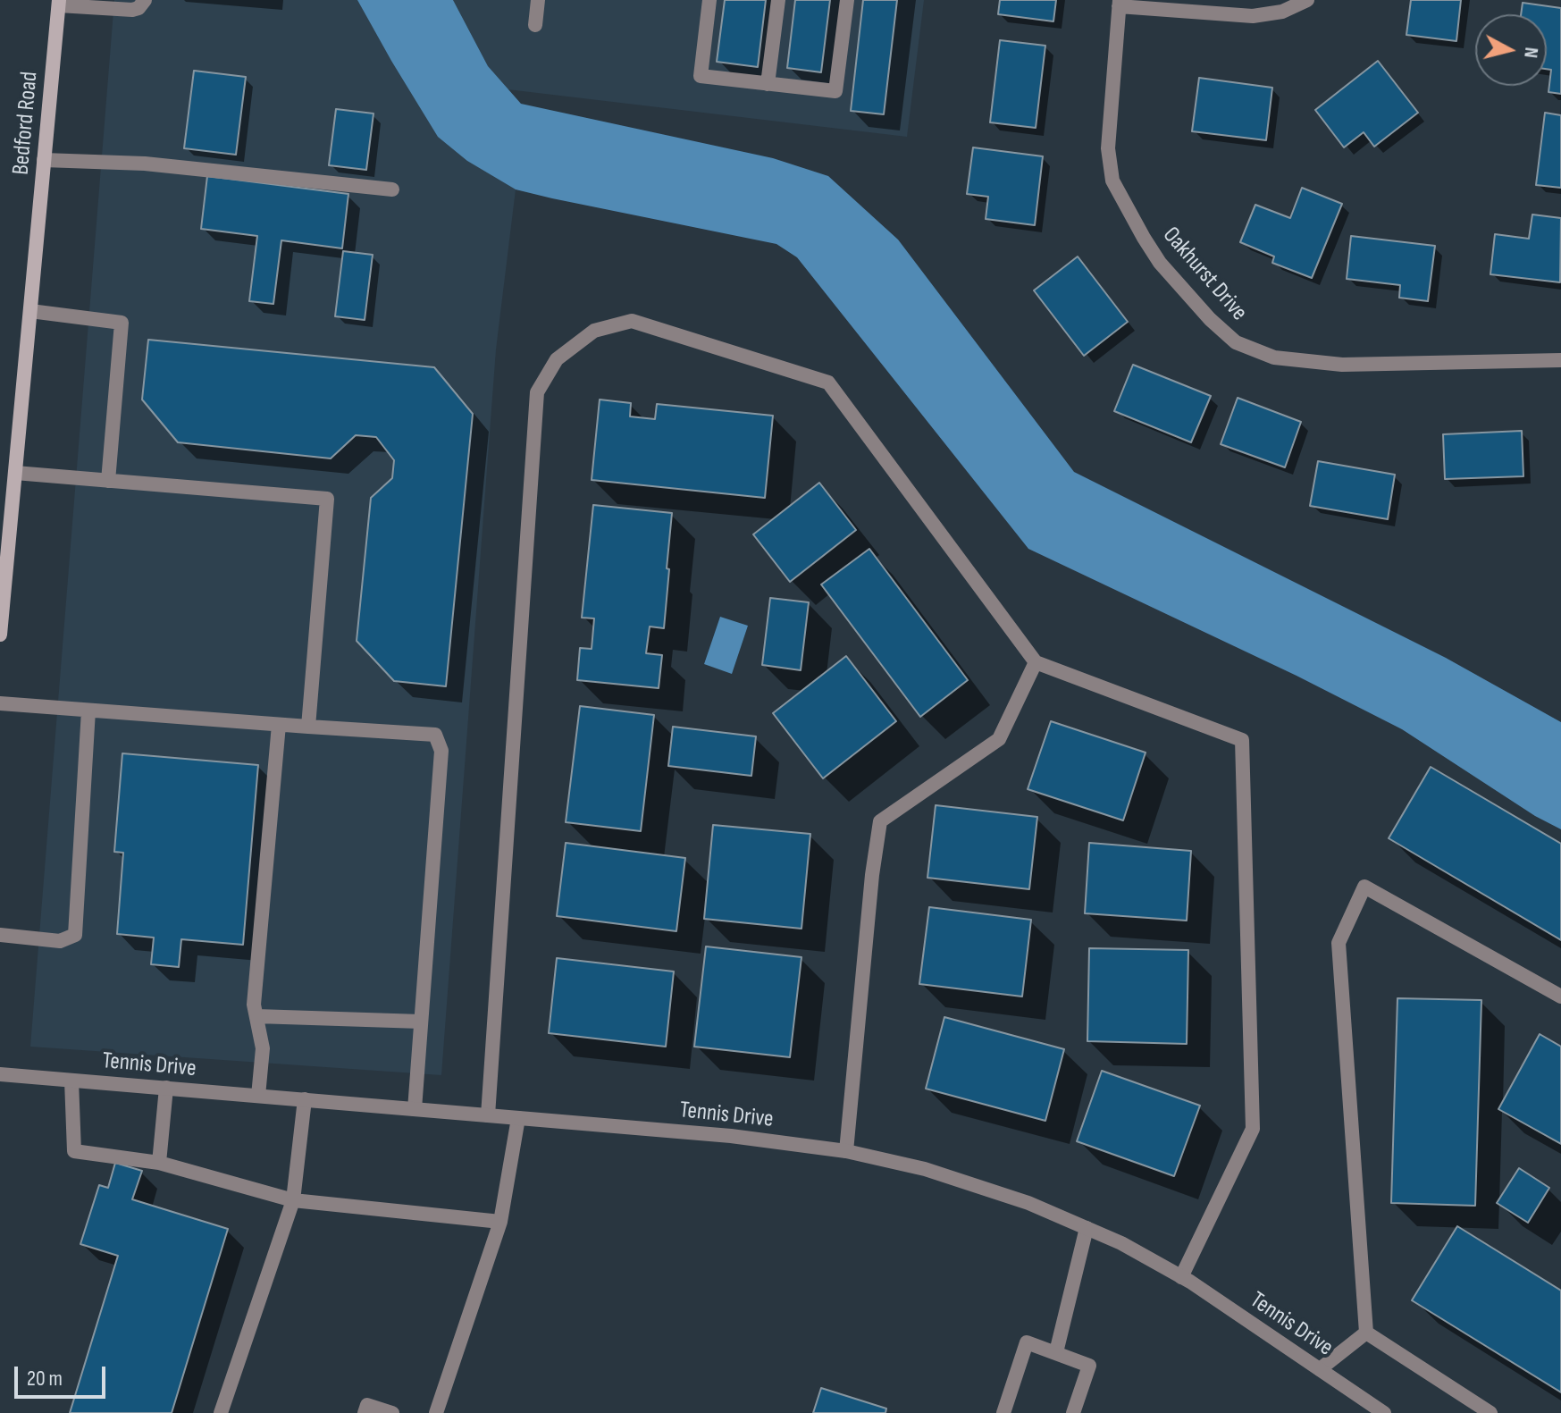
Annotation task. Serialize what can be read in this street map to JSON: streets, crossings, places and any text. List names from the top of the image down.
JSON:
{
  "streets": {
    "main road": ["Bedford Road"],
    "street": ["Oakhurst Drive", "Tennis Drive"]
  },
  "scale_bar": "20 m",
  "north": "right"
}
